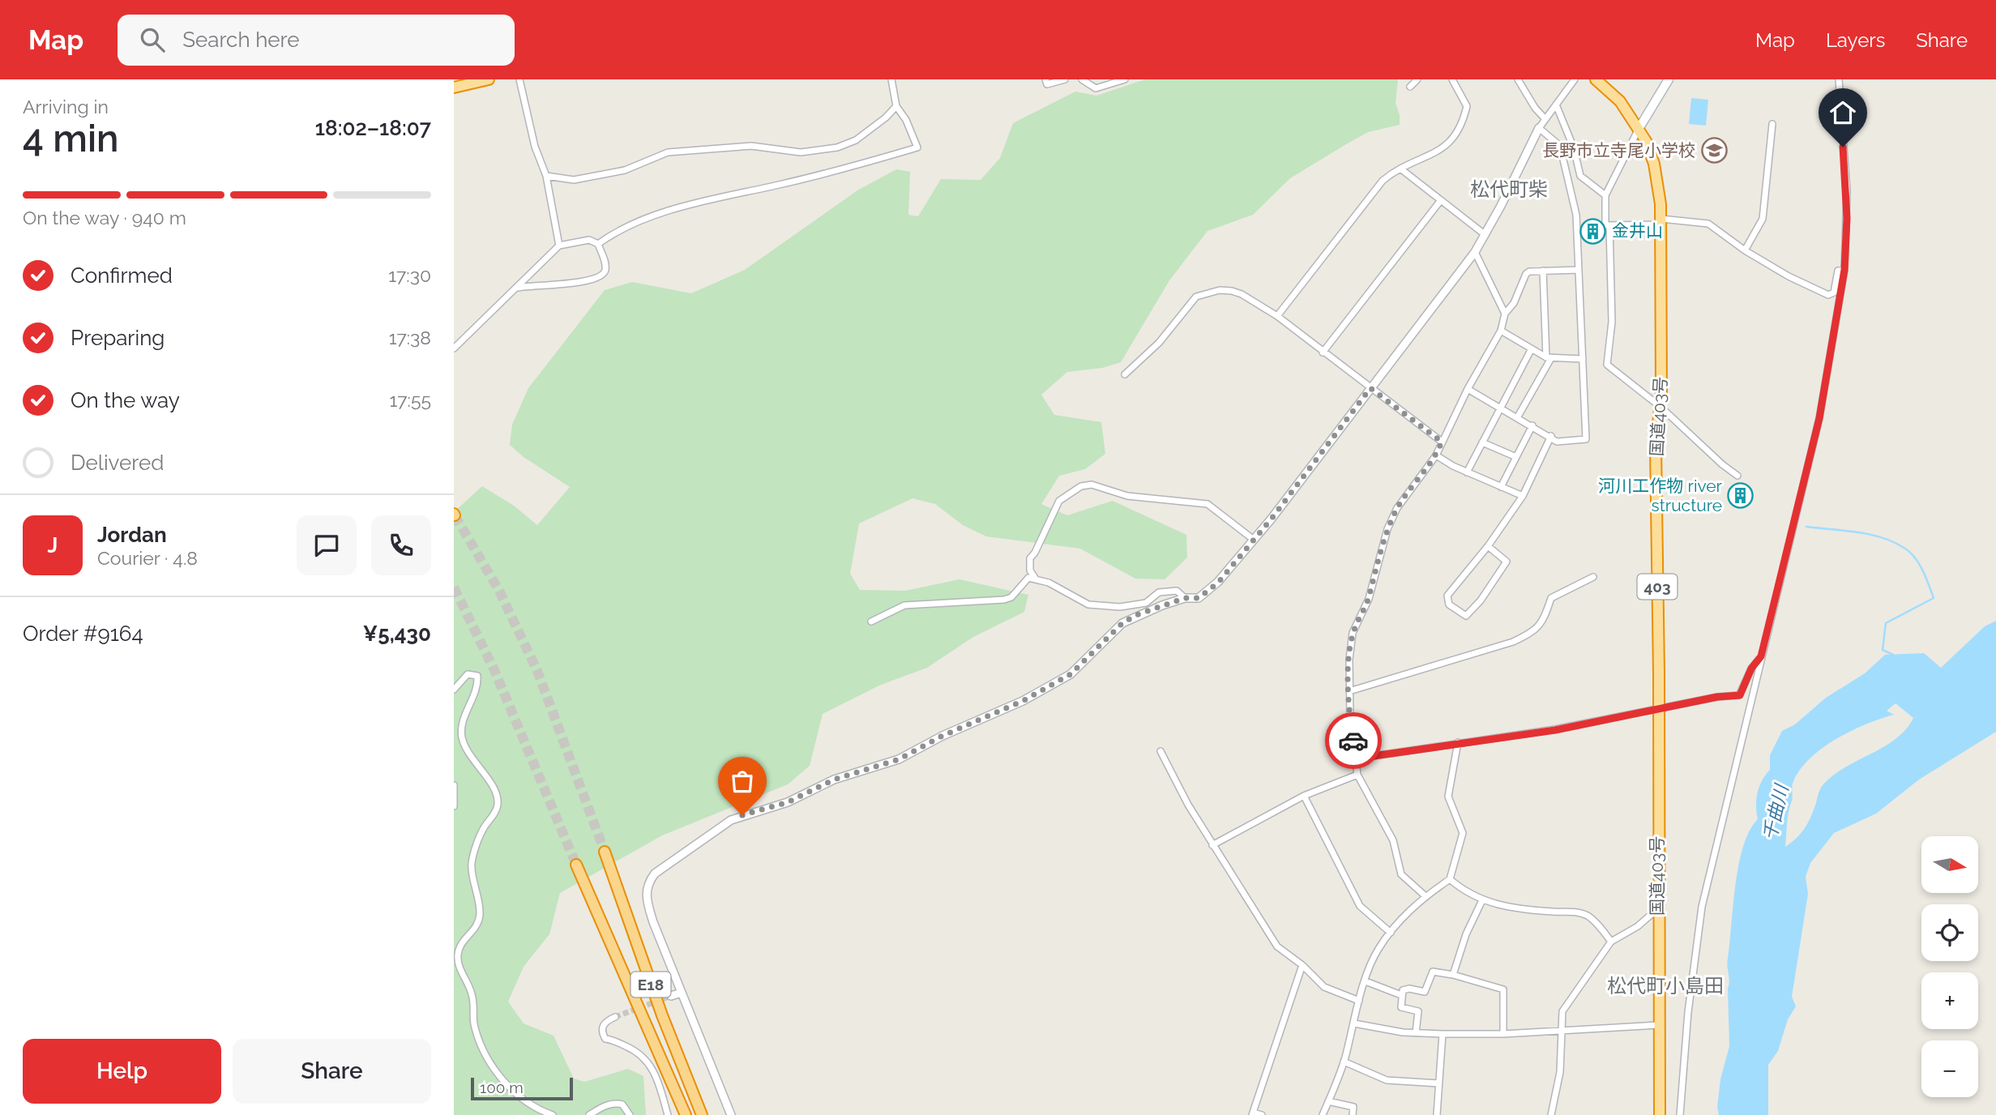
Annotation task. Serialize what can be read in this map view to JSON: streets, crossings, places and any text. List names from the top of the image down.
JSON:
{
  "streets": {
    "highway": ["国道403号", "403", "E18"]
  },
  "districts": ["松代町柴", "松代町小島田"],
  "water": ["千曲川"],
  "places": {
    "school or university": ["長野市立寺尾小学校"],
    "building": ["金井山", "河川工作物 river structure"]
  },
  "scale_bar": "100 m",
  "north": "right",
  "page": {
    "header": "Map",
    "search": "Search here",
    "nav": ["Map", "Layers", "Share"],
    "heading": ["4 min", "Arriving in", "18:02–18:07"],
    "panel": [
      "Jordan",
      "Courier · 4.8",
      "Order #9164",
      "¥5,430"
    ],
    "bar": "On the way · 940 m",
    "list": [
      ["Confirmed", "17:30"],
      ["Preparing", "17:38"],
      ["On the way", "17:55"],
      "Delivered"
    ],
    "round": "J",
    "map_buttons": ["+", "−"],
    "buttons": ["Help", "Share"],
    "scale": "100 m"
  }
}
